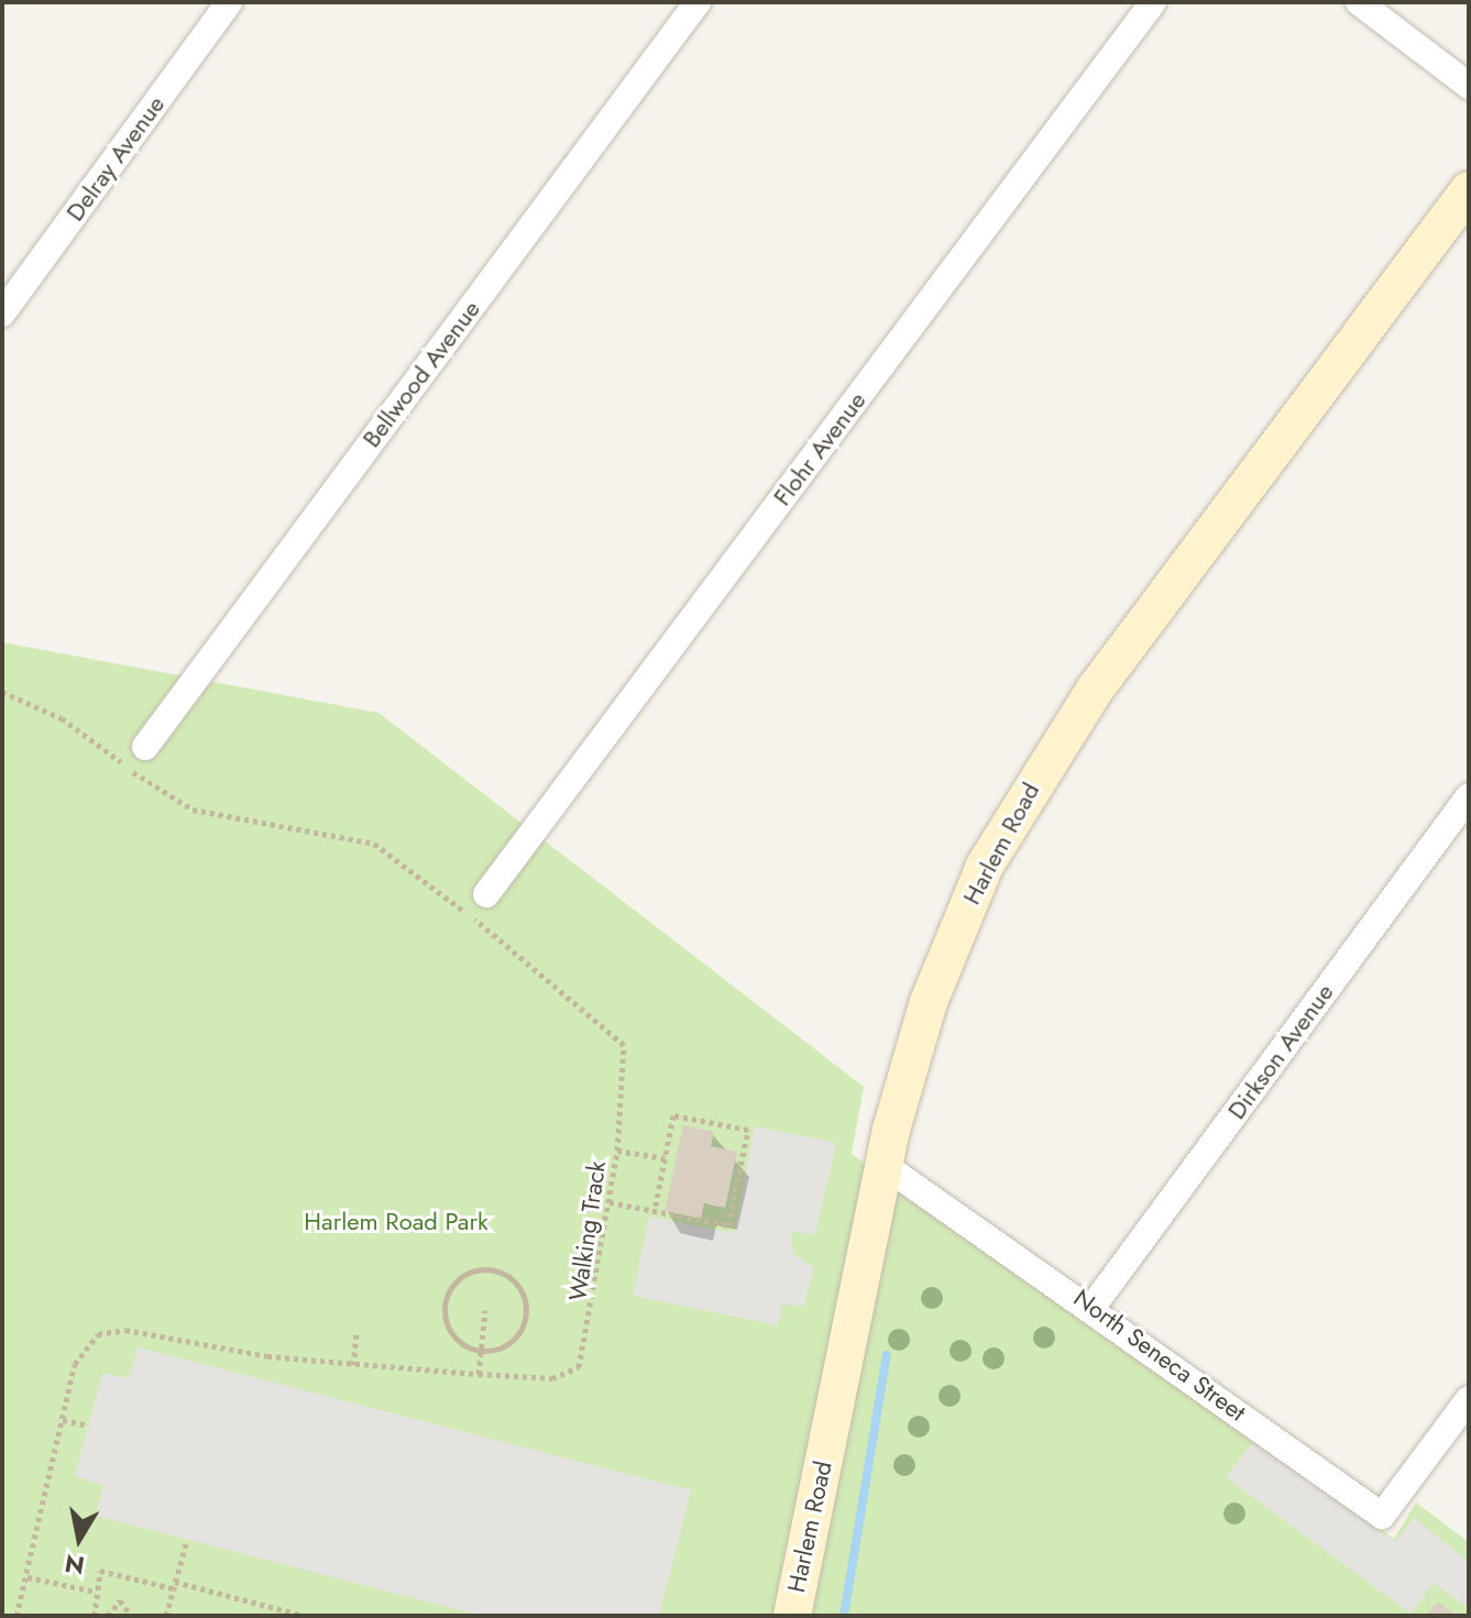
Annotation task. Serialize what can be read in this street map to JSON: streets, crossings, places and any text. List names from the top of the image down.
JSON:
{
  "streets": {
    "main road": ["Harlem Road"],
    "street": [
      "Delray Avenue",
      "Bellwood Avenue",
      "Flohr Avenue",
      "Dirkson Avenue",
      "North Seneca Street"
    ],
    "path": ["Walking Track"]
  },
  "crossings": [
    ["Harlem Road", "North Seneca Street"],
    ["Dirkson Avenue", "North Seneca Street"]
  ],
  "parks": ["Harlem Road Park"],
  "north": "bottom"
}
